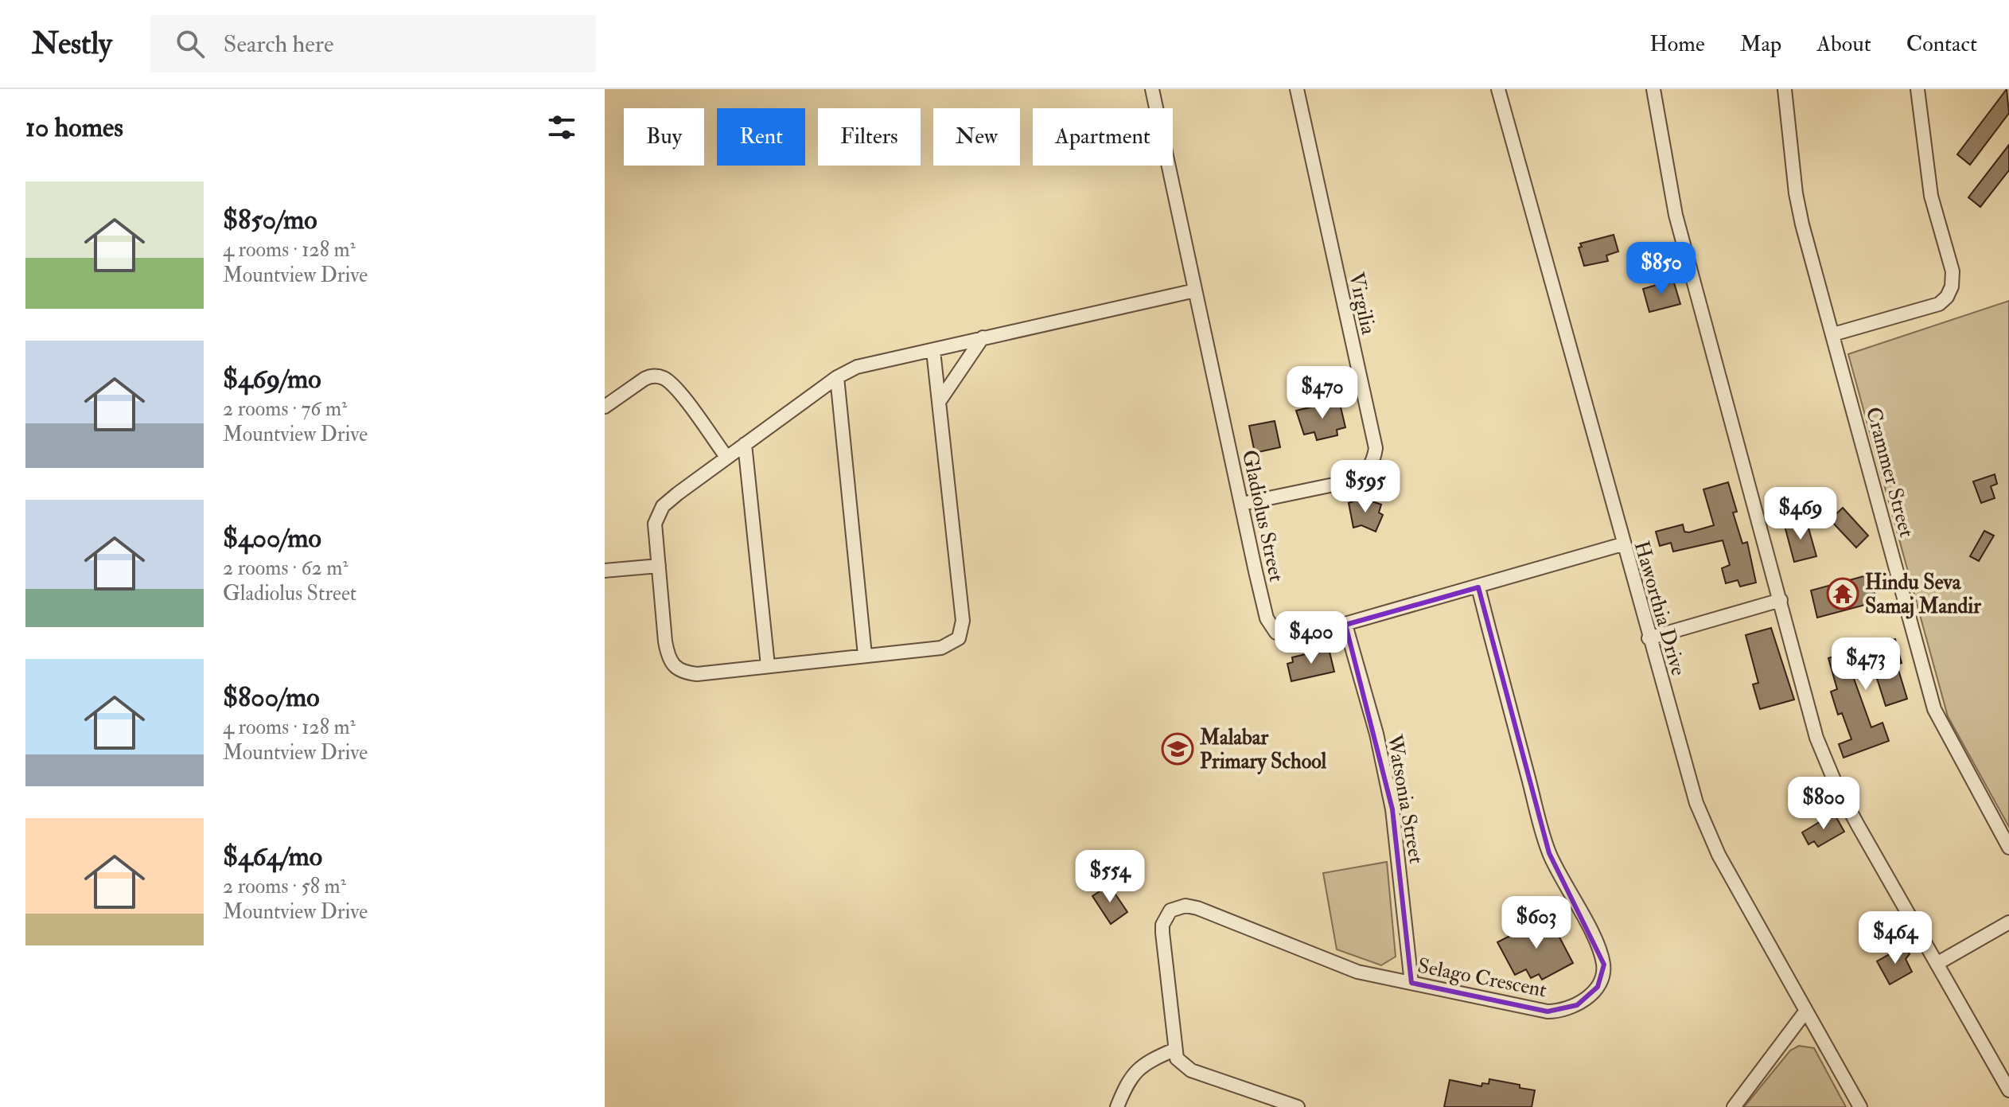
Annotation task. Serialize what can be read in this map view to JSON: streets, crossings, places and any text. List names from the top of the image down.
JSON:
{
  "streets": {
    "street": [
      "Virgilia",
      "Crammer Street",
      "Gladiolus Street",
      "Haworthia Drive",
      "Watsonia Street",
      "Selago Crescent"
    ]
  },
  "crossings": [
    ["Virgilia", "Gladiolus Street"],
    ["Gladiolus Street", "Haworthia Drive"],
    ["Gladiolus Street", "Watsonia Street"],
    ["Gladiolus Street", "Selago Crescent"],
    ["Watsonia Street", "Selago Crescent"]
  ],
  "places": {
    "temple": ["Hindu Seva Samaj Mandir"],
    "school or university": ["Malabar Primary School"]
  },
  "page": {
    "header": "Nestly",
    "search": "Search here",
    "nav": [
      "Home",
      "Map",
      "About",
      "Contact"
    ],
    "heading": "10 homes",
    "chip": [
      "Buy",
      "Rent",
      "Filters",
      "New",
      "Apartment"
    ],
    "list": [
      {
        "name": "$850/mo",
        "note": "4 rooms · 128 m² · Mountview Drive"
      },
      {
        "name": "$469/mo",
        "note": "2 rooms · 76 m² · Mountview Drive"
      },
      {
        "name": "$400/mo",
        "note": "2 rooms · 62 m² · Gladiolus Street"
      },
      {
        "name": "$800/mo",
        "note": "4 rooms · 128 m² · Mountview Drive"
      },
      {
        "name": "$464/mo",
        "note": "2 rooms · 58 m² · Mountview Drive"
      }
    ],
    "price": [
      "$850",
      "$470",
      "$595",
      "$469",
      "$400",
      "$473",
      "$800",
      "$554",
      "$603",
      "$464"
    ]
  }
}
